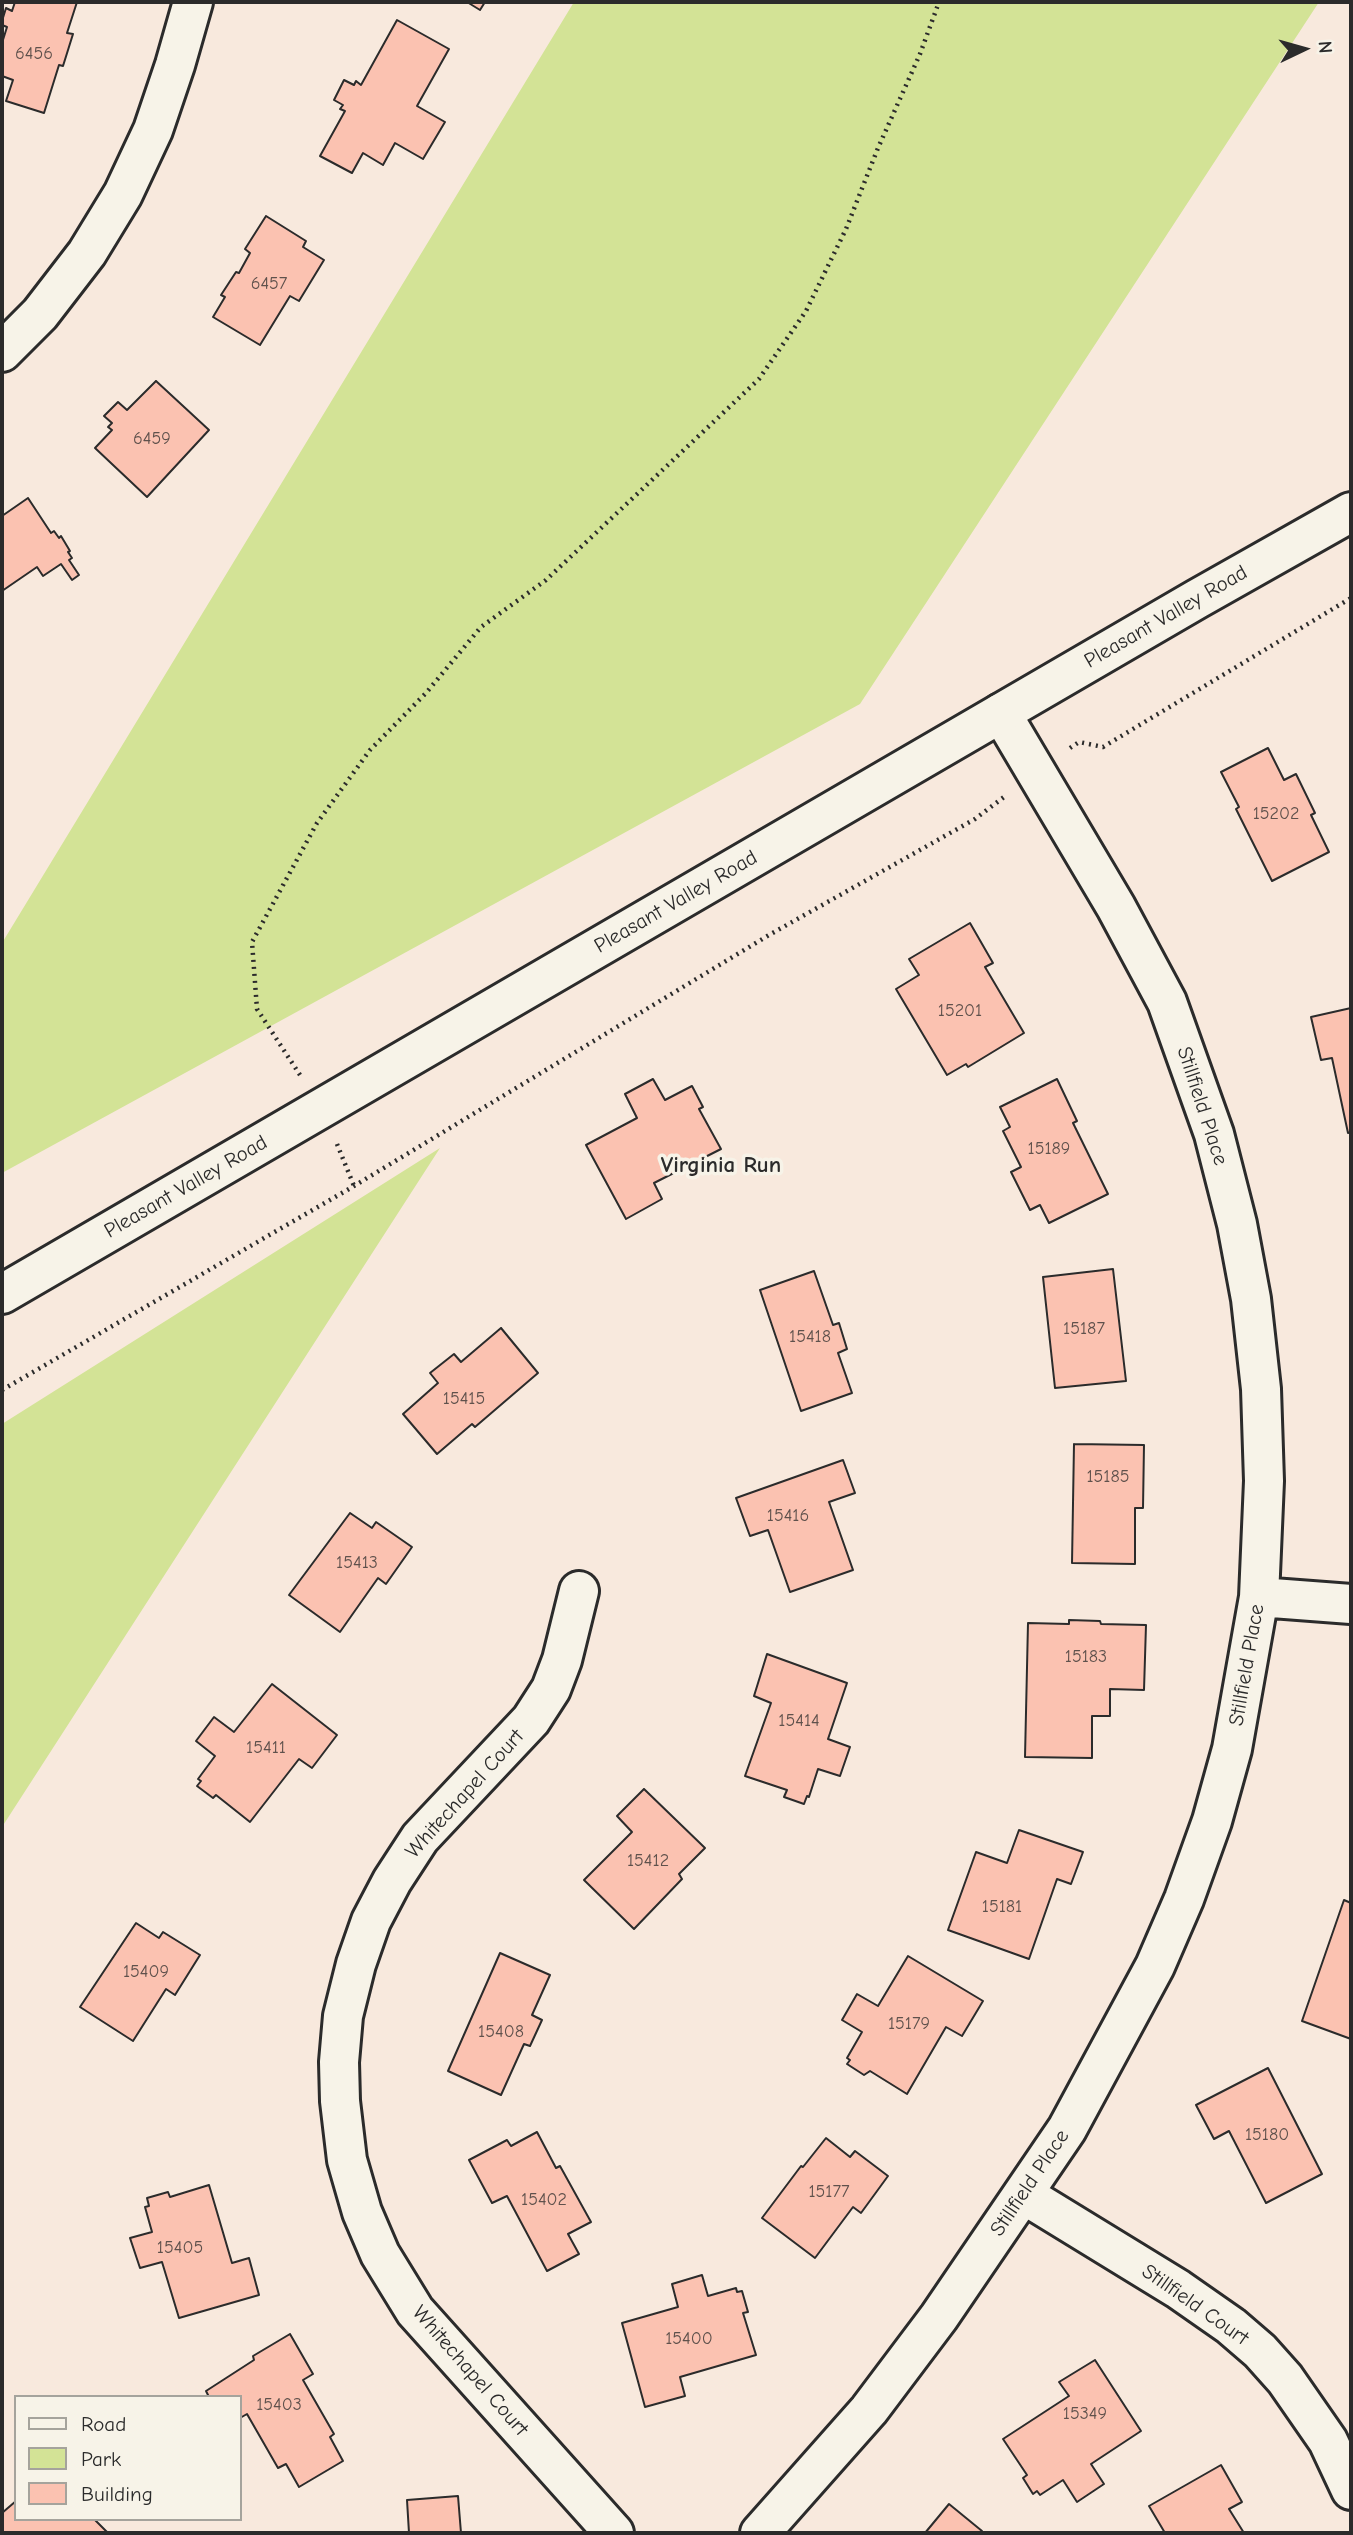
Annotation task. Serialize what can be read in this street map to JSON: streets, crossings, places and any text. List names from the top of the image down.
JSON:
{
  "streets": {
    "street": [
      "Pleasant Valley Road",
      "Stillfield Place",
      "Whitechapel Court",
      "Stillfield Court"
    ]
  },
  "crossings": [
    ["Pleasant Valley Road", "Stillfield Place"],
    ["Stillfield Place", "Stillfield Court"]
  ],
  "districts": ["Virginia Run"],
  "house_numbers": [
    "6456",
    "6457",
    "6459",
    "15202",
    "15201",
    "15189",
    "15187",
    "15418",
    "15415",
    "15185",
    "15416",
    "15413",
    "15183",
    "15414",
    "15411",
    "15412",
    "15181",
    "15409",
    "15179",
    "15408",
    "15180",
    "15177",
    "15402",
    "15405",
    "15400",
    "15403",
    "15349"
  ],
  "legend": ["Road", "Park", "Building"],
  "north": "right"
}
